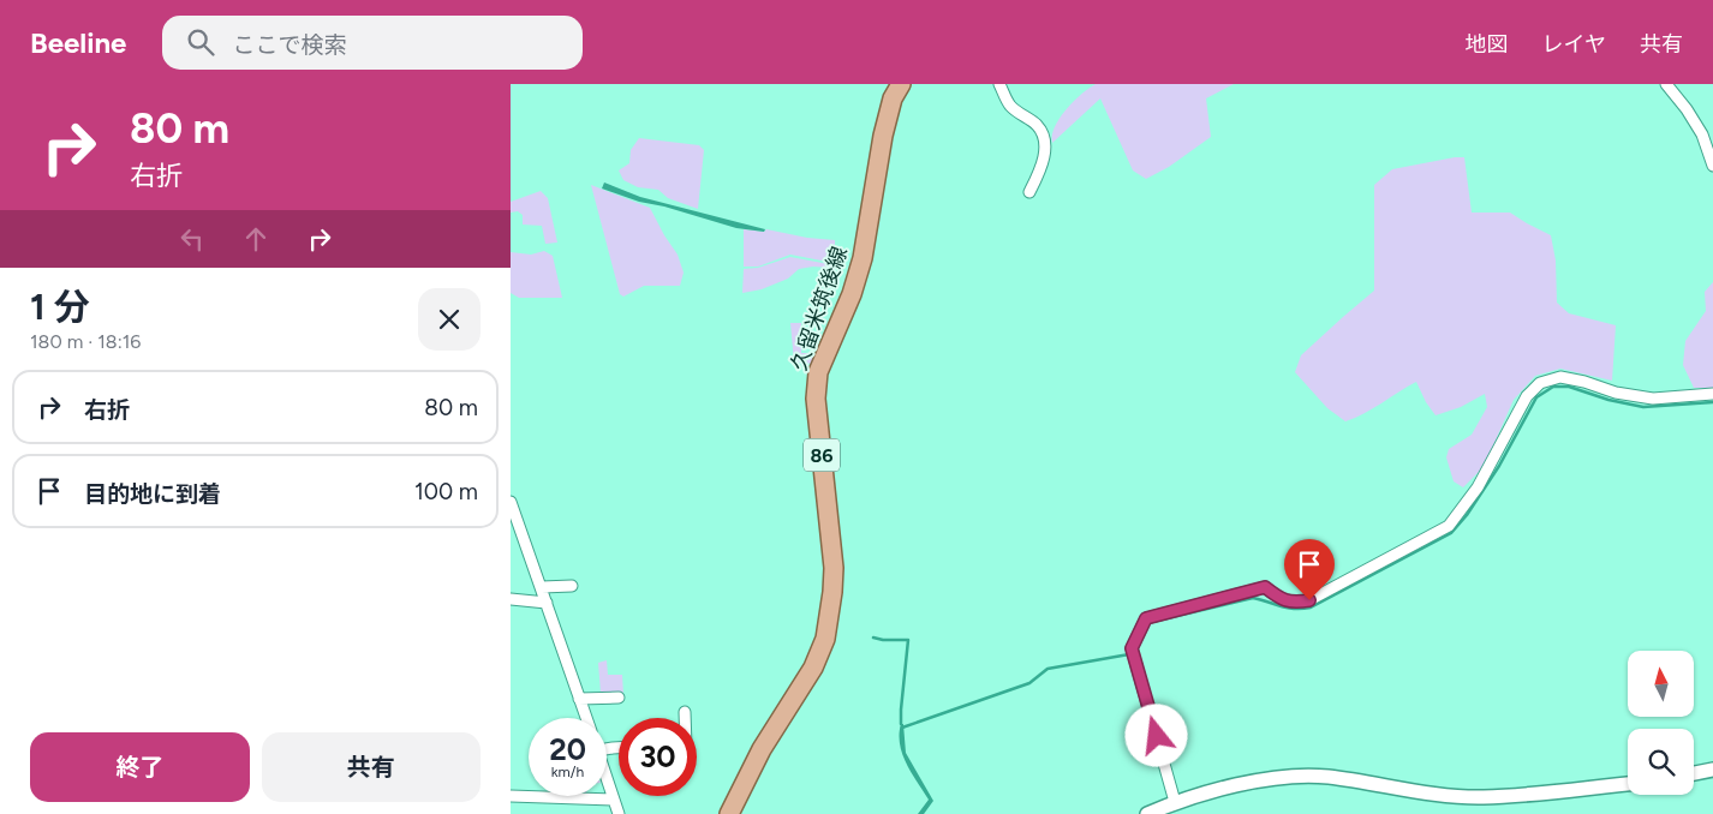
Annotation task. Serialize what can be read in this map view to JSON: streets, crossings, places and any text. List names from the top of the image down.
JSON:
{
  "streets": {
    "main road": ["久留米筑後線", "86"]
  },
  "north": "top",
  "page": {
    "header": "Beeline",
    "search": "ここで検索",
    "nav": ["地図", "レイヤ", "共有"],
    "turn": ["80 m", "右折"],
    "heading": ["1 分", "180 m · 18:16"],
    "list": [
      {
        "name": "右折",
        "value": "80 m"
      },
      {
        "name": "目的地に到着",
        "value": "100 m"
      }
    ],
    "speed": "20 km/h",
    "limit": "30",
    "buttons": ["終了", "共有"]
  }
}
